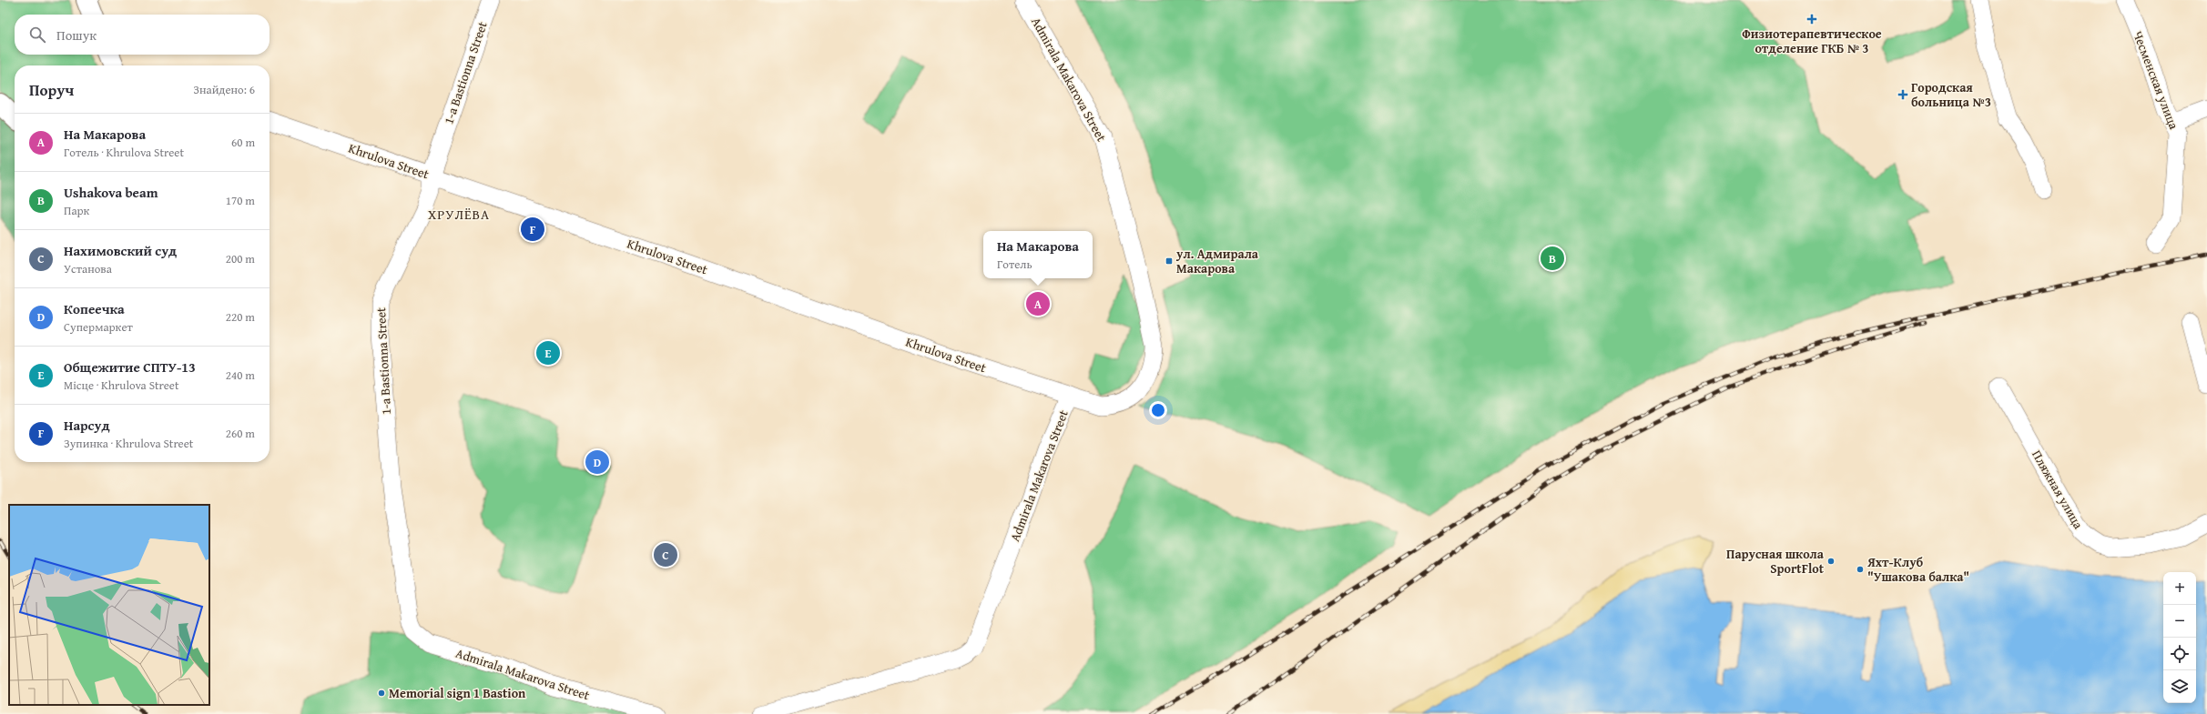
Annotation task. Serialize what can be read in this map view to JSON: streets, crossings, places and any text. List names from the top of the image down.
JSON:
{
  "streets": {
    "street": [
      "1-a Bastionna Street",
      "Admirala Makarova Street",
      "Чесменская улица",
      "Khrulova Street",
      "Пляжная улица"
    ]
  },
  "crossings": [
    ["1-a Bastionna Street", "Admirala Makarova Street"],
    ["1-a Bastionna Street", "Khrulova Street"],
    ["Admirala Makarova Street", "Khrulova Street"]
  ],
  "districts": ["ХРУЛЁВА"],
  "places": {
    "health": ["Физиотерапевтическое отделение ГКБ № 3", "Городская больница №3"],
    "transit": ["ул. Адмирала Макарова"],
    "other": ["Парусная школа SportFlot", "Яхт-Клуб \"Ушакова балка\"", "Memorial sign 1 Bastion"]
  },
  "page": {
    "search": "Пошук",
    "heading": ["Поруч", "Знайдено: 6"],
    "list": [
      {
        "mark": "A",
        "name": "На Макарова",
        "note": "Готель · Khrulova Street",
        "value": "60 m"
      },
      {
        "mark": "B",
        "name": "Ushakova beam",
        "note": "Парк",
        "value": "170 m"
      },
      {
        "mark": "C",
        "name": "Нахимовский суд",
        "note": "Установа",
        "value": "200 m"
      },
      {
        "mark": "D",
        "name": "Копеечка",
        "note": "Супермаркет",
        "value": "220 m"
      },
      {
        "mark": "E",
        "name": "Общежитие СПТУ-13",
        "note": "Місце · Khrulova Street",
        "value": "240 m"
      },
      {
        "mark": "F",
        "name": "Нарсуд",
        "note": "Зупинка · Khrulova Street",
        "value": "260 m"
      }
    ],
    "pins": [
      "F",
      "B",
      "A",
      "E",
      "D",
      "C"
    ],
    "popup": ["На Макарова", "Готель"],
    "map_buttons": ["+", "−"]
  }
}
